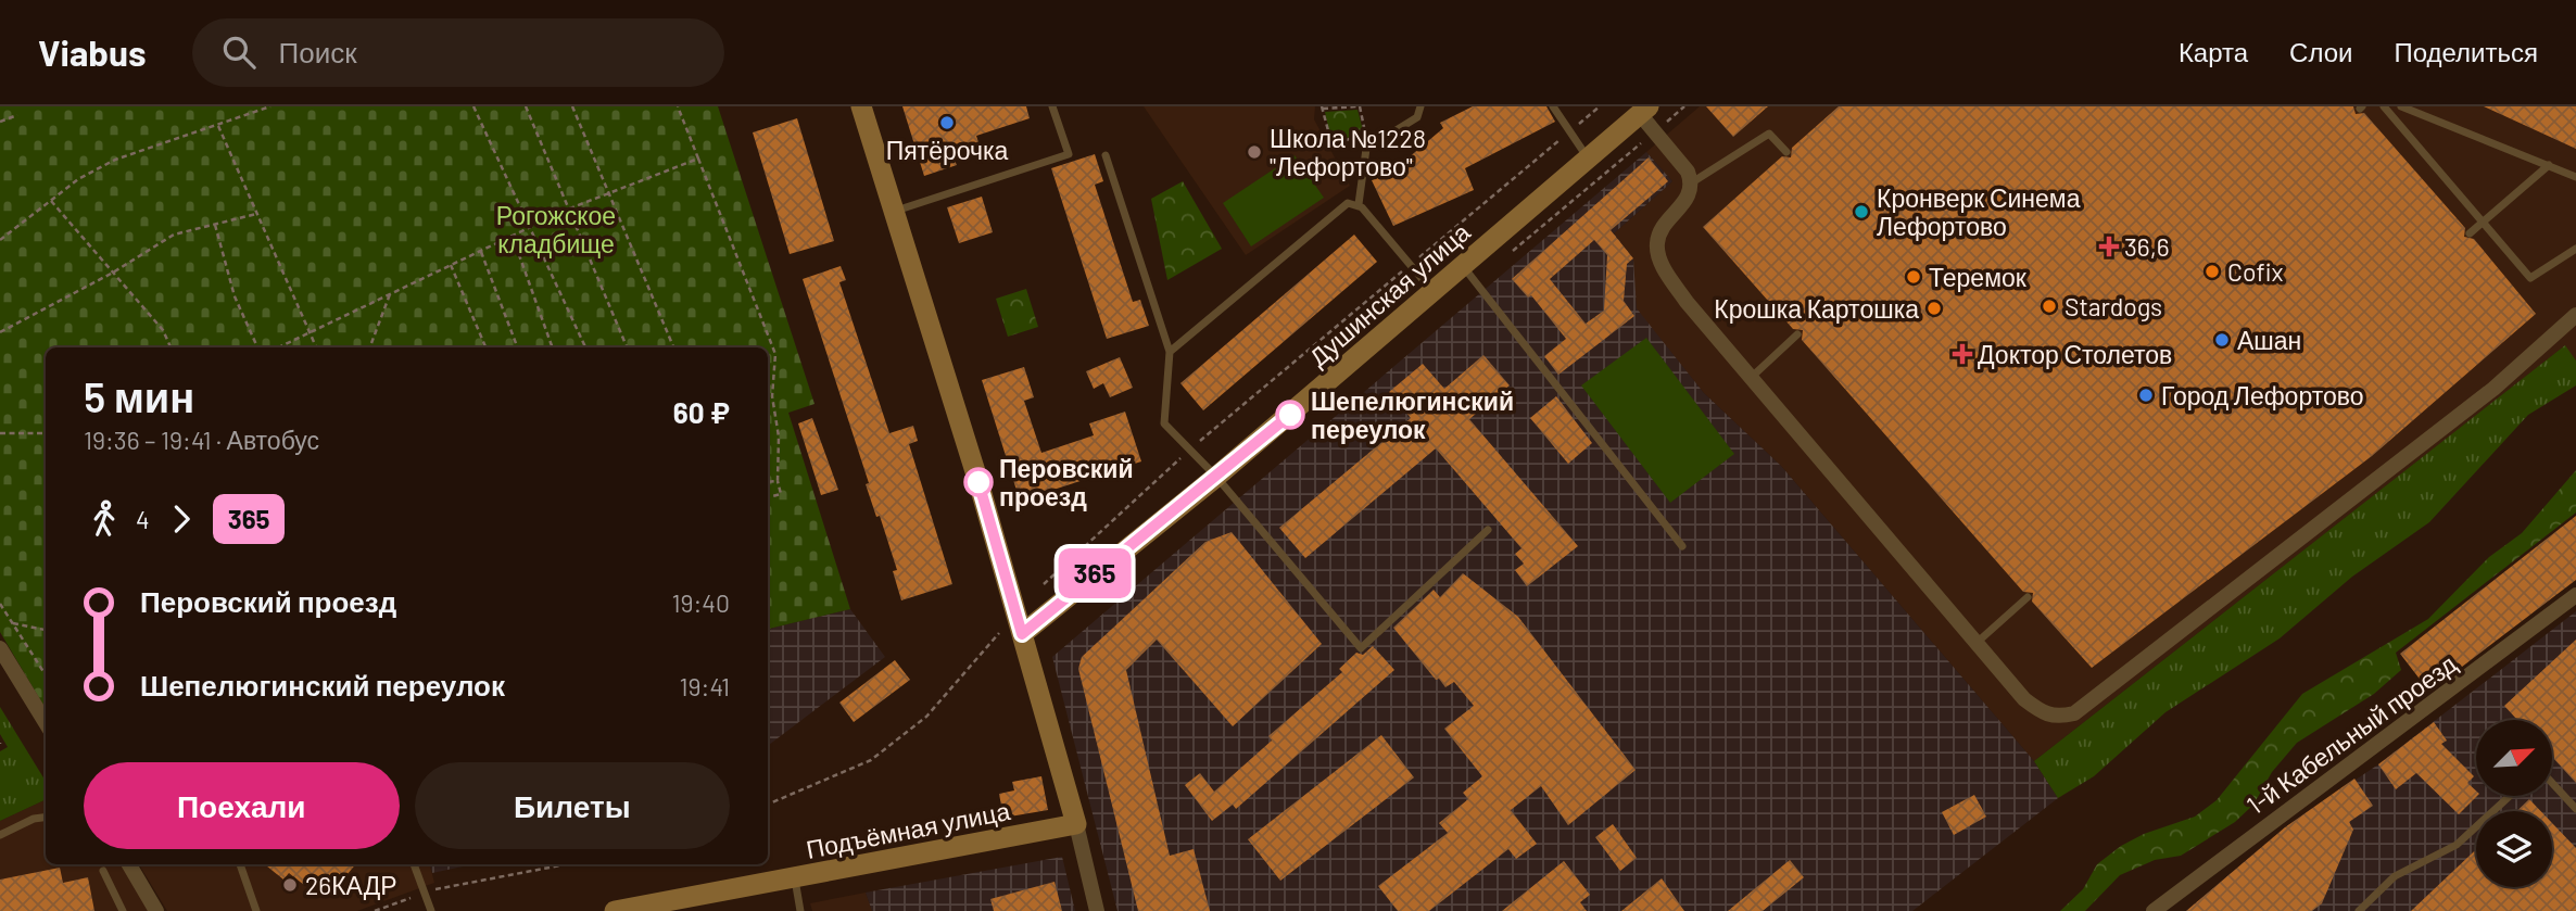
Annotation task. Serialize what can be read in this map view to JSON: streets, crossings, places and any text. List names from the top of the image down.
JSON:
{
  "streets": {
    "street": ["Душинская улица", "1-й Кабельный проезд", "Подъёмная улица"]
  },
  "parks": ["Рогожское кладбище"],
  "places": {
    "other": [
      "Пятёрочка",
      "Школа №1228 \"Лефортово\"",
      "Кронверк Синема Лефортово",
      "Cofix",
      "Теремок",
      "Stardogs",
      "Крошка Картошка",
      "Ашан",
      "Город Лефортово",
      "Шепелюгинский переулок",
      "Перовский проезд",
      "26КАДР"
    ],
    "health": ["36,6", "Доктор Столетов"]
  },
  "lines": ["bus line 365"],
  "north": "top right",
  "page": {
    "header": "Viabus",
    "search": "Поиск",
    "nav": ["Карта", "Слои", "Поделиться"],
    "on_map": "365",
    "heading": ["5 мин", "19:36 – 19:41 · Автобус", "60 ₽"],
    "legs": ["4", "365"],
    "list": [
      {
        "name": "Перовский проезд",
        "value": "19:40"
      },
      {
        "name": "Шепелюгинский переулок",
        "value": "19:41"
      }
    ],
    "buttons": ["Поехали", "Билеты"]
  }
}
